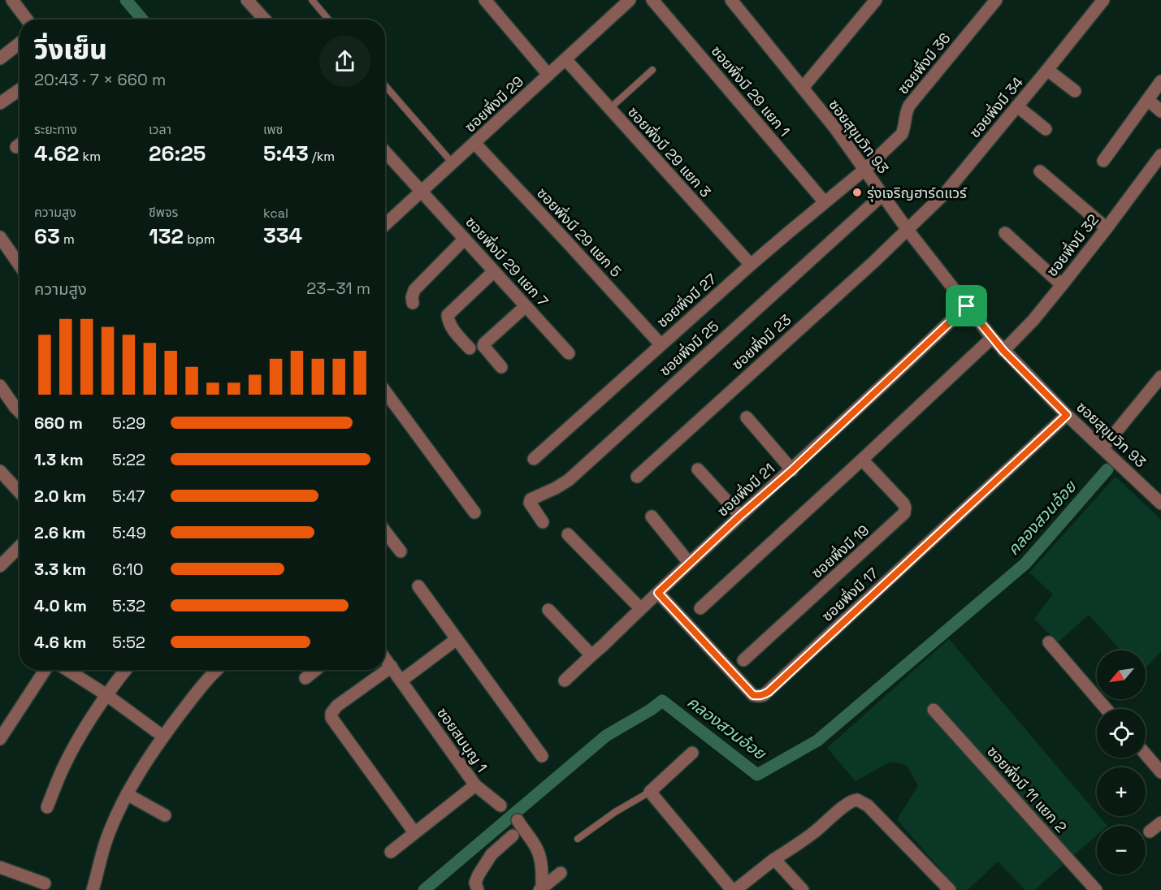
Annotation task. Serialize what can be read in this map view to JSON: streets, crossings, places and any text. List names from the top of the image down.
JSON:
{
  "streets": {
    "street": [
      "ซอยพึ่งมี 36",
      "ซอยพึ่งมี 29 แยก 1",
      "ซอยพึ่งมี 29",
      "ซอยพึ่งมี 34",
      "ซอยสุขุมวิท 93",
      "ซอยพึ่งมี 29 แยก 3",
      "ซอยพึ่งมี 29 แยก 5",
      "ซอยพึ่งมี 32",
      "ซอยพึ่งมี 29 แยก 7",
      "ซอยพึ่งมี 27",
      "ซอยพึ่งมี 23",
      "ซอยพึ่งมี 25",
      "ซอยพึ่งมี 21",
      "ซอยพึ่งมี 19",
      "ซอยพึ่งมี 17",
      "ซอยสมบุญ 1",
      "ซอยพึ่งมี 11 แยก 2"
    ]
  },
  "crossings": [
    ["ซอยพึ่งมี 36", "ซอยสุขุมวิท 93"],
    ["ซอยพึ่งมี 36", "ซอยพึ่งมี 27"],
    ["ซอยพึ่งมี 29 แยก 1", "ซอยพึ่งมี 27"],
    ["ซอยพึ่งมี 29", "ซอยพึ่งมี 29 แยก 3"],
    ["ซอยพึ่งมี 29", "ซอยพึ่งมี 29 แยก 5"],
    ["ซอยพึ่งมี 29", "ซอยพึ่งมี 29 แยก 7"],
    ["ซอยพึ่งมี 34", "ซอยสุขุมวิท 93"],
    ["ซอยพึ่งมี 34", "ซอยพึ่งมี 23"],
    ["ซอยสุขุมวิท 93", "ซอยพึ่งมี 32"],
    ["ซอยสุขุมวิท 93", "ซอยพึ่งมี 27"],
    ["ซอยสุขุมวิท 93", "ซอยพึ่งมี 23"],
    ["ซอยสุขุมวิท 93", "ซอยพึ่งมี 25"],
    ["ซอยสุขุมวิท 93", "ซอยพึ่งมี 21"],
    ["ซอยสุขุมวิท 93", "ซอยพึ่งมี 17"],
    ["ซอยพึ่งมี 29 แยก 3", "ซอยพึ่งมี 27"],
    ["ซอยพึ่งมี 29 แยก 5", "ซอยพึ่งมี 27"],
    ["ซอยพึ่งมี 21", "ซอยพึ่งมี 17"]
  ],
  "water": ["คลองสวนอ้อย"],
  "places": ["รุ่งเจริญฮาร์ดแวร์"],
  "north": "bottom left",
  "page": {
    "heading": ["วิ่งเย็น", "20:43 · 7 × 660 m"],
    "stats": [
      ["ระยะทาง", "4.62 km"],
      ["เวลา", "26:25"],
      ["เพซ", "5:43 /km"],
      ["ความสูง", "63 m"],
      ["ชีพจร", "132 bpm"],
      ["kcal", "334"]
    ],
    "chart": ["ความสูง", "23–31 m"],
    "list": [
      {
        "name": "660 m",
        "note": "5:29"
      },
      {
        "name": "1.3 km",
        "note": "5:22"
      },
      {
        "name": "2.0 km",
        "note": "5:47"
      },
      {
        "name": "2.6 km",
        "note": "5:49"
      },
      {
        "name": "3.3 km",
        "note": "6:10"
      },
      {
        "name": "4.0 km",
        "note": "5:32"
      },
      {
        "name": "4.6 km",
        "note": "5:52"
      }
    ],
    "map_buttons": ["+", "−"]
  }
}
